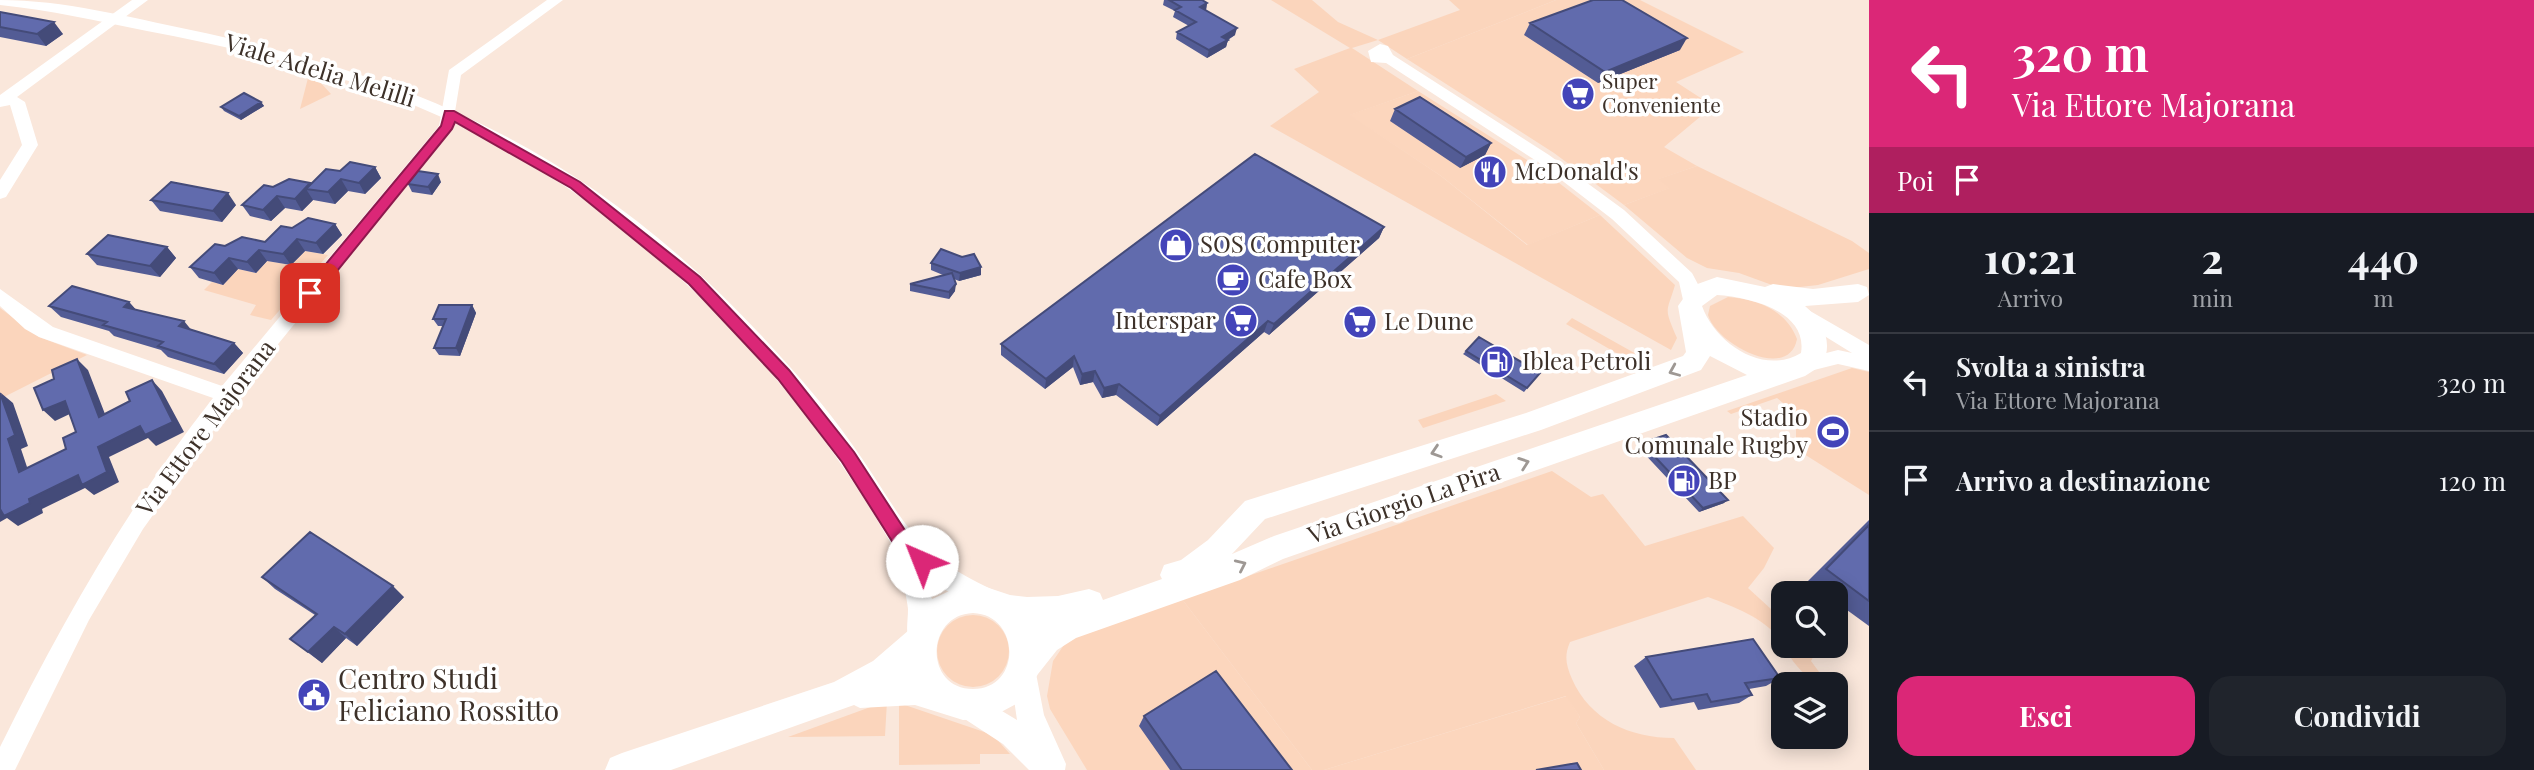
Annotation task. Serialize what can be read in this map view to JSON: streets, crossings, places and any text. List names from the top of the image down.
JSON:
{
  "streets": {
    "main road": ["Via Giorgio La Pira"],
    "street": ["Viale Adelia Melilli", "Via Ettore Majorana"]
  },
  "crossings": [
    ["Viale Adelia Melilli", "Via Ettore Majorana"]
  ],
  "places": {
    "supermarket": ["Super Conveniente", "Interspar", "Le Dune"],
    "restaurant": ["McDonald's"],
    "shop": ["SOS Computer"],
    "cafe": ["Cafe Box"],
    "fuel station": ["Iblea Petroli", "BP"],
    "sports": ["Stadio Comunale Rugby"],
    "public building": ["Centro Studi Feliciano Rossitto"]
  },
  "page": {
    "turn": ["320 m", "Via Ettore Majorana"],
    "then": "Poi",
    "eta": [
      "10:21",
      "Arrivo",
      "2",
      "min",
      "440",
      "m"
    ],
    "list": [
      {
        "name": "Svolta a sinistra",
        "note": "Via Ettore Majorana",
        "value": "320 m"
      },
      {
        "name": "Arrivo a destinazione",
        "value": "120 m"
      }
    ],
    "buttons": ["Esci", "Condividi"]
  }
}
